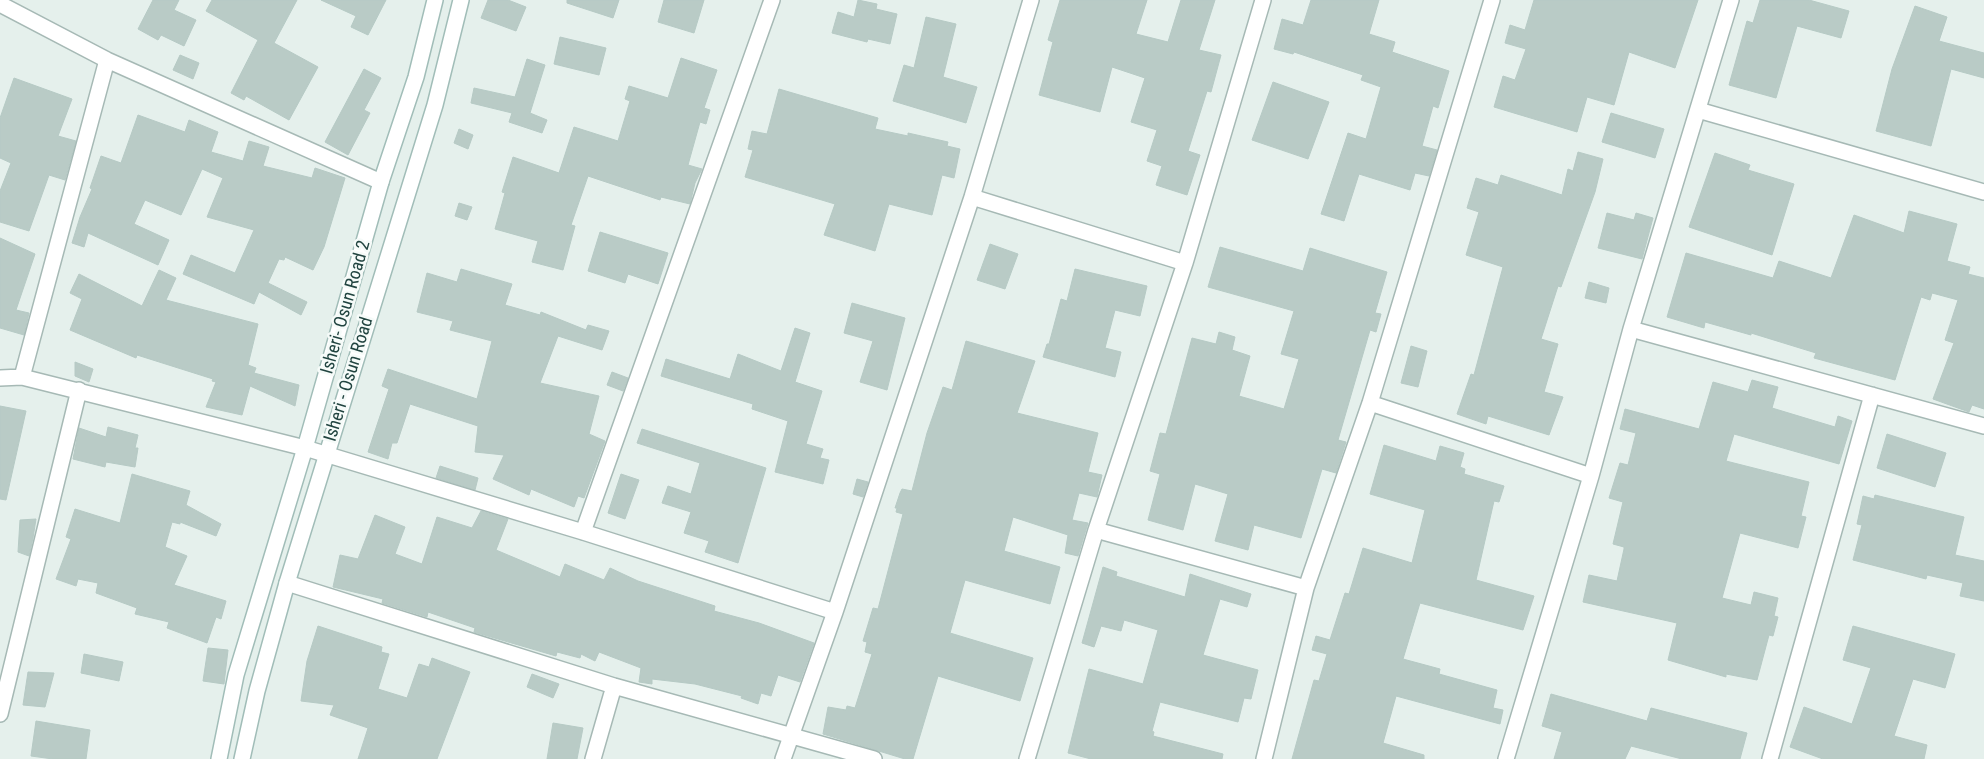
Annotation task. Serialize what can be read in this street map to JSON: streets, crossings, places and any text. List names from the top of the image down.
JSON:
{
  "streets": {
    "street": ["Isheri- Osun Road 2", "Isheri - Osun Road"]
  }
}
